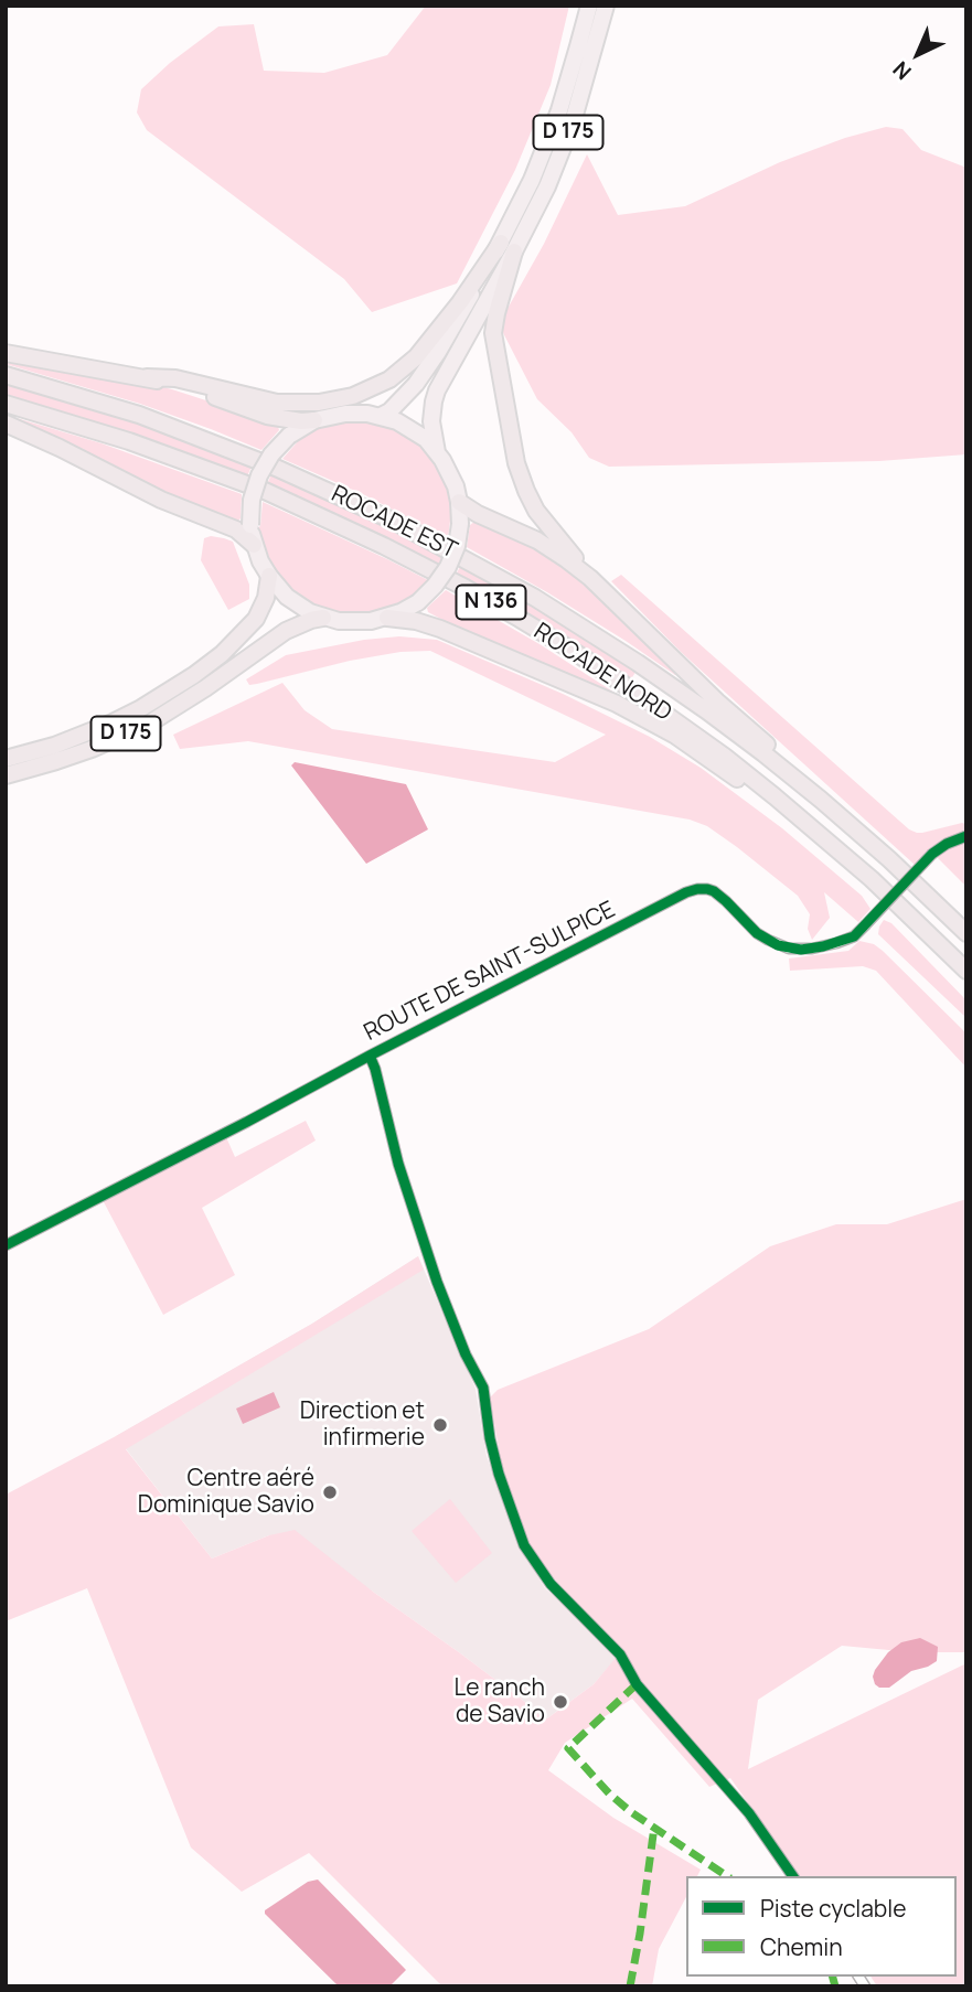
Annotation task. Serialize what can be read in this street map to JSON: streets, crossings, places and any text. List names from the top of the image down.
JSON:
{
  "streets": {
    "highway": [
      "D 175",
      "ROCADE EST",
      "N 136",
      "ROCADE NORD"
    ],
    "street": ["ROUTE DE SAINT-SULPICE"]
  },
  "crossings": [
    ["ROCADE EST", "N 136"]
  ],
  "places": ["Direction et infirmerie", "Centre aéré Dominique Savio", "Le ranch de Savio"],
  "legend": ["Piste cyclable", "Chemin"],
  "north": "bottom left"
}
